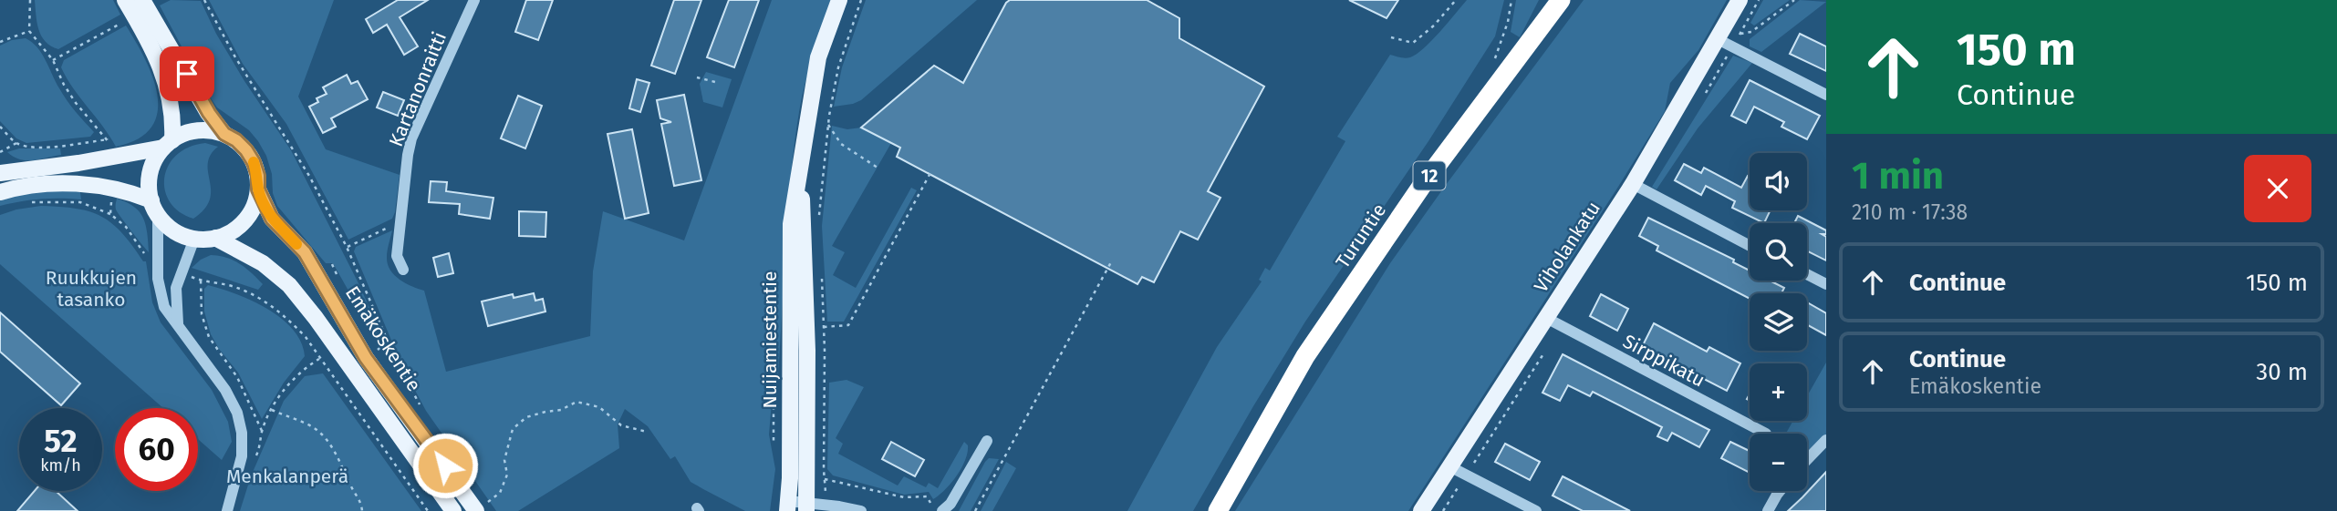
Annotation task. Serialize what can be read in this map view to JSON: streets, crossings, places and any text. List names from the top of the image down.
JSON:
{
  "streets": {
    "highway": ["12", "Turuntie"],
    "main road": ["Viholankatu", "Emäkoskentie", "Nuijamiestentie"],
    "street": ["Kartanonraitti", "Sirppikatu"]
  },
  "crossings": [
    ["Viholankatu", "Sirppikatu"]
  ],
  "parks": ["Ruukkujen tasanko", "Menkalanperä"],
  "page": {
    "turn": ["150 m", "Continue"],
    "heading": ["1 min", "210 m · 17:38"],
    "map_buttons": ["+", "−"],
    "list": [
      {
        "name": "Continue",
        "value": "150 m"
      },
      {
        "name": "Continue",
        "note": "Emäkoskentie",
        "value": "30 m"
      }
    ],
    "speed": "52 km/h",
    "limit": "60"
  }
}
